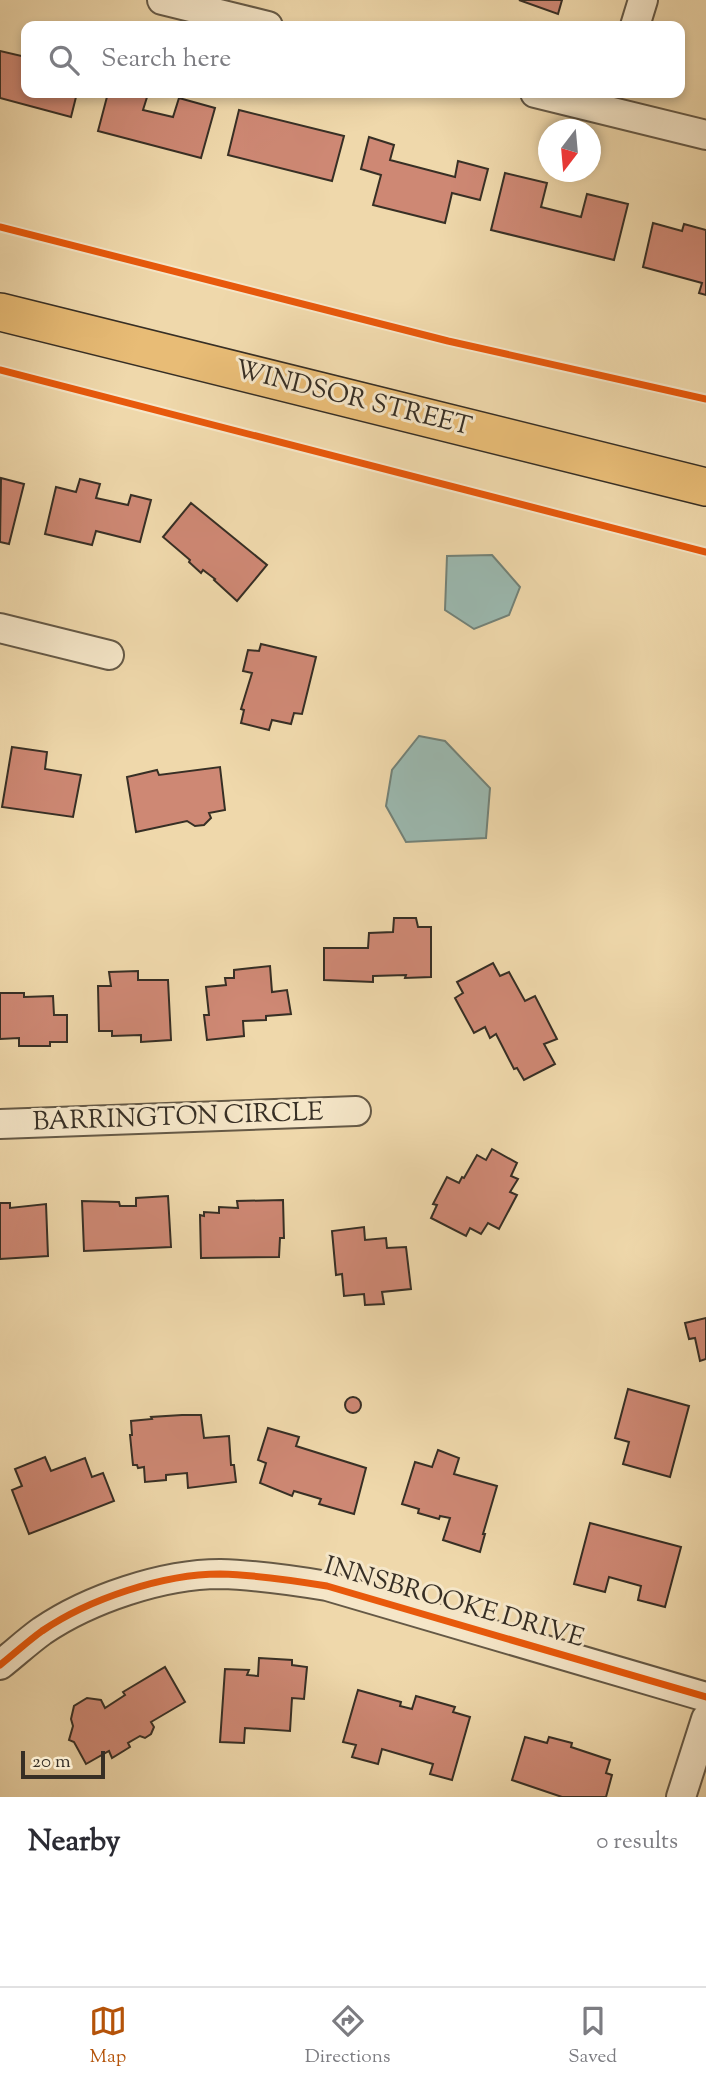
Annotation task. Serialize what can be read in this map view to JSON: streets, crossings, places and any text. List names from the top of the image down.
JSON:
{
  "streets": {
    "main road": ["WINDSOR STREET"],
    "street": ["BARRINGTON CIRCLE", "INNSBROOKE DRIVE"]
  },
  "scale_bar": "20 m",
  "north": "bottom",
  "page": {
    "search": "Search here",
    "scale": "20 m",
    "heading": ["Nearby", "0 results"],
    "nav": ["Map", "Directions", "Saved"]
  }
}
